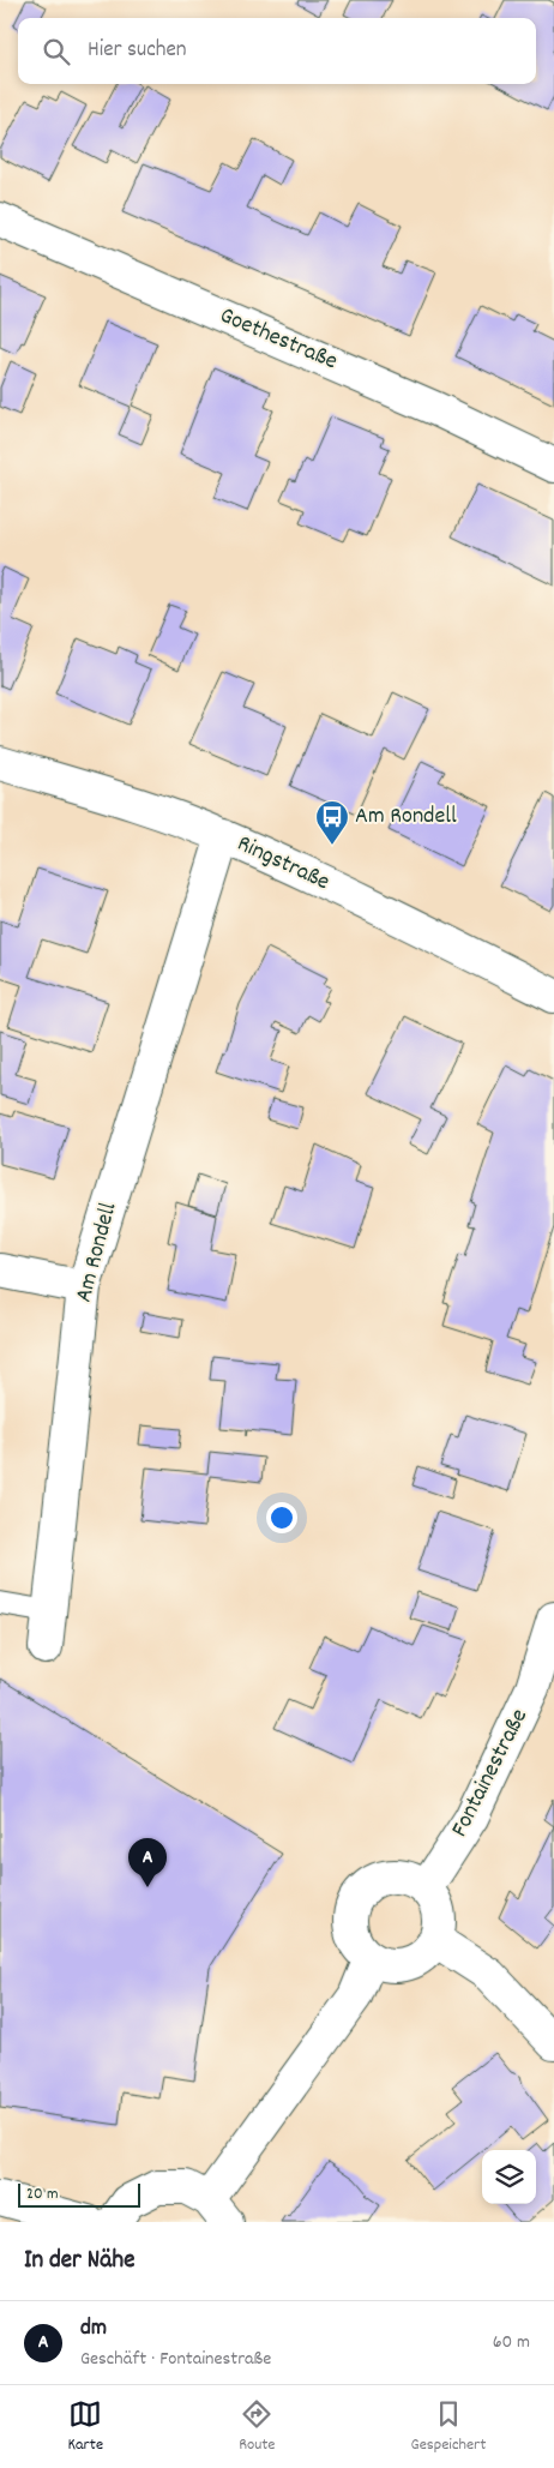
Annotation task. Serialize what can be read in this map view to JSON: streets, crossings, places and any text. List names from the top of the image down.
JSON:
{
  "streets": {
    "street": [
      "Goethestraße",
      "Ringstraße",
      "Am Rondell",
      "Fontainestraße"
    ]
  },
  "crossings": [
    ["Ringstraße", "Am Rondell"]
  ],
  "places": {
    "bus stop": ["Am Rondell"]
  },
  "scale_bar": "20 m",
  "page": {
    "search": "Hier suchen",
    "pins": "A",
    "scale": "20 m",
    "heading": "In der Nähe",
    "list": [
      {
        "mark": "A",
        "name": "dm",
        "note": "Geschäft · Fontainestraße",
        "value": "60 m"
      }
    ],
    "nav": ["Karte", "Route", "Gespeichert"]
  }
}
